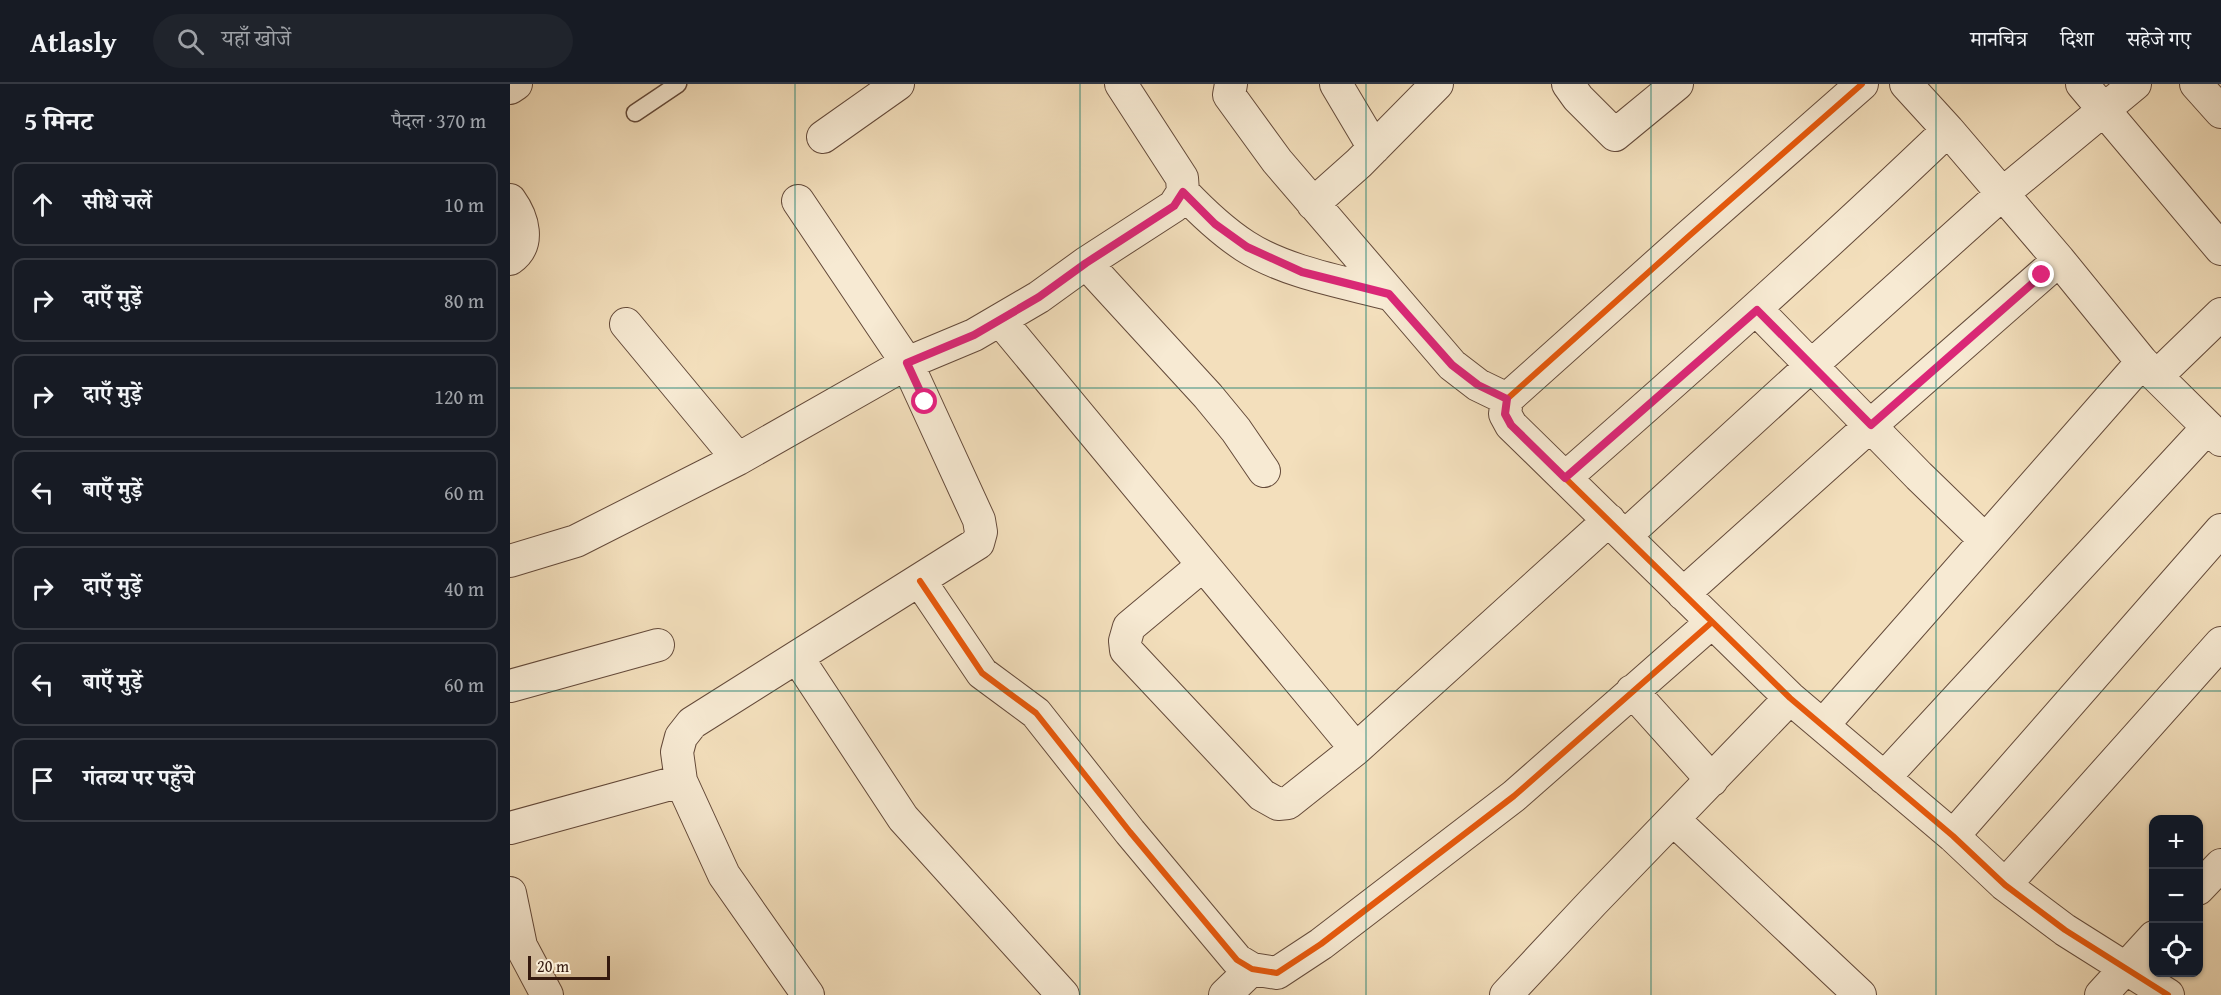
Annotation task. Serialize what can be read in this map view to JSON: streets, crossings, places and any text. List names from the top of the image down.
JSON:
{
  "scale_bar": "20 m",
  "page": {
    "header": "Atlasly",
    "search": "यहाँ खोजें",
    "nav": ["मानचित्र", "दिशा", "सहेजे गए"],
    "heading": ["5 मिनट", "पैदल · 370 m"],
    "list": [
      ["सीधे चलें", "10 m"],
      ["दाएँ मुड़ें", "80 m"],
      ["दाएँ मुड़ें", "120 m"],
      ["बाएँ मुड़ें", "60 m"],
      ["दाएँ मुड़ें", "40 m"],
      ["बाएँ मुड़ें", "60 m"],
      "गंतव्य पर पहुँचे"
    ],
    "map_buttons": ["+", "−"],
    "scale": "20 m"
  }
}
